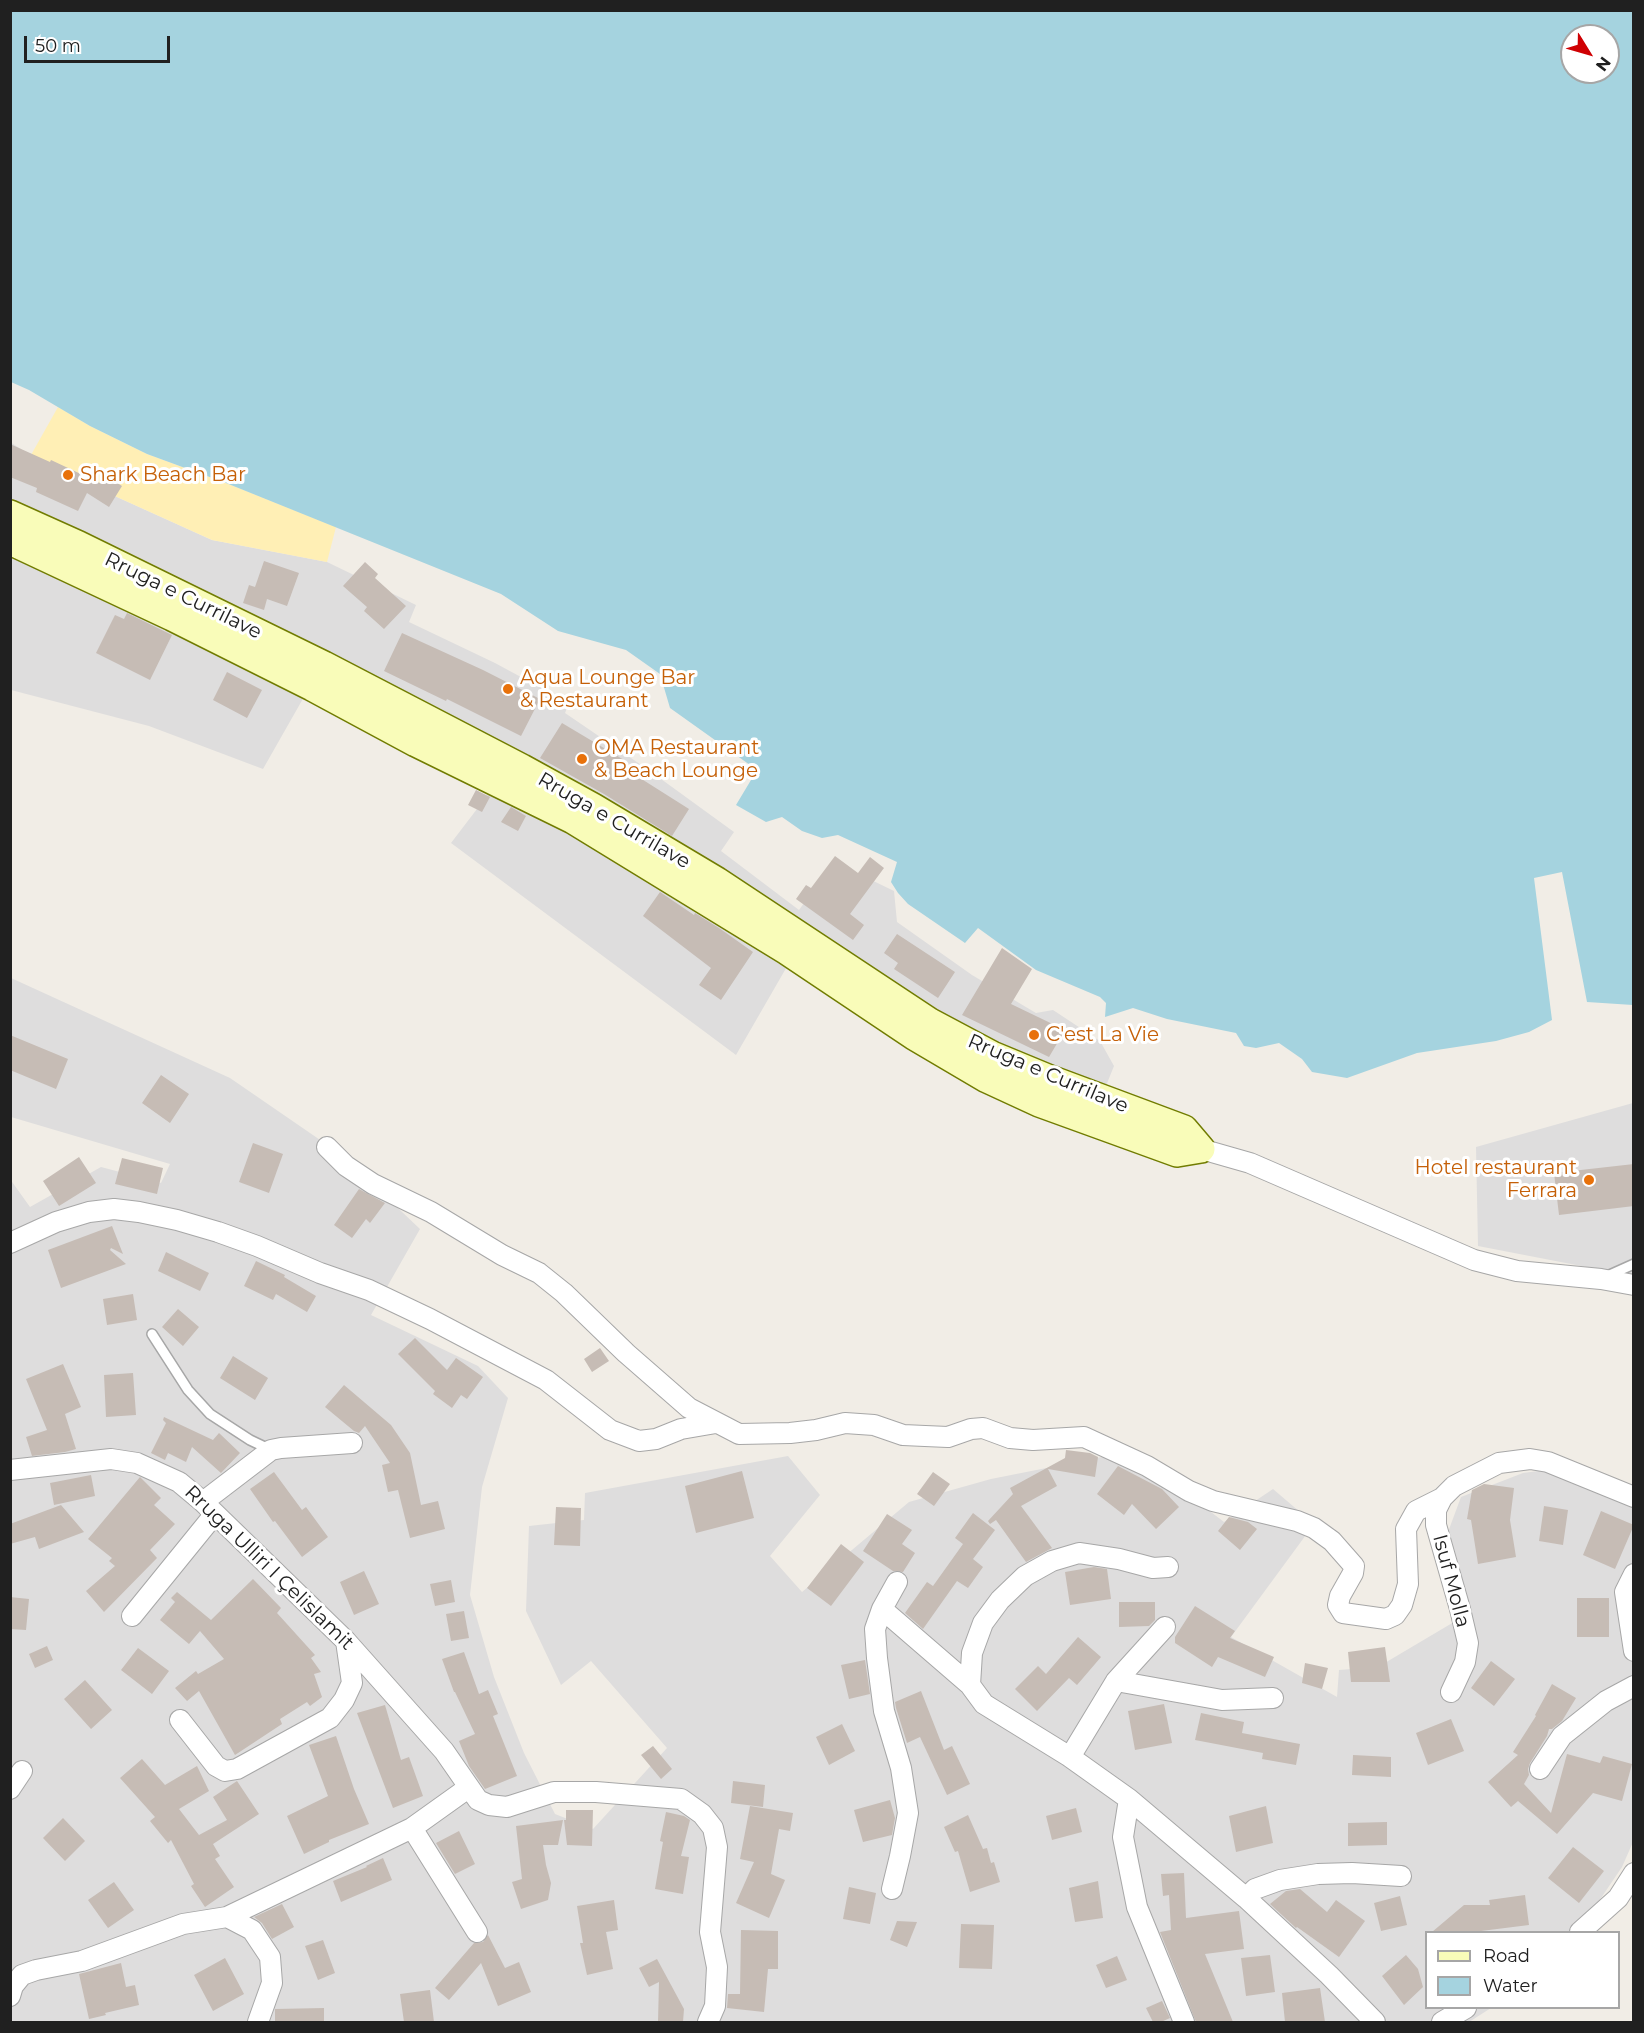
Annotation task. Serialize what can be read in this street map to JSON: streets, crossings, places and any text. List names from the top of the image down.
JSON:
{
  "streets": {
    "main road": ["Rruga e Currilave"],
    "street": ["Rruga Ulliri I Çelislamit", "Isuf Molla"]
  },
  "places": [
    "Shark Beach Bar",
    "Aqua Lounge Bar & Restaurant",
    "OMA Restaurant & Beach Lounge",
    "C'est La Vie",
    "Hotel restaurant Ferrara"
  ],
  "legend": ["Road", "Water"],
  "scale_bar": "50 m",
  "north": "bottom right"
}
